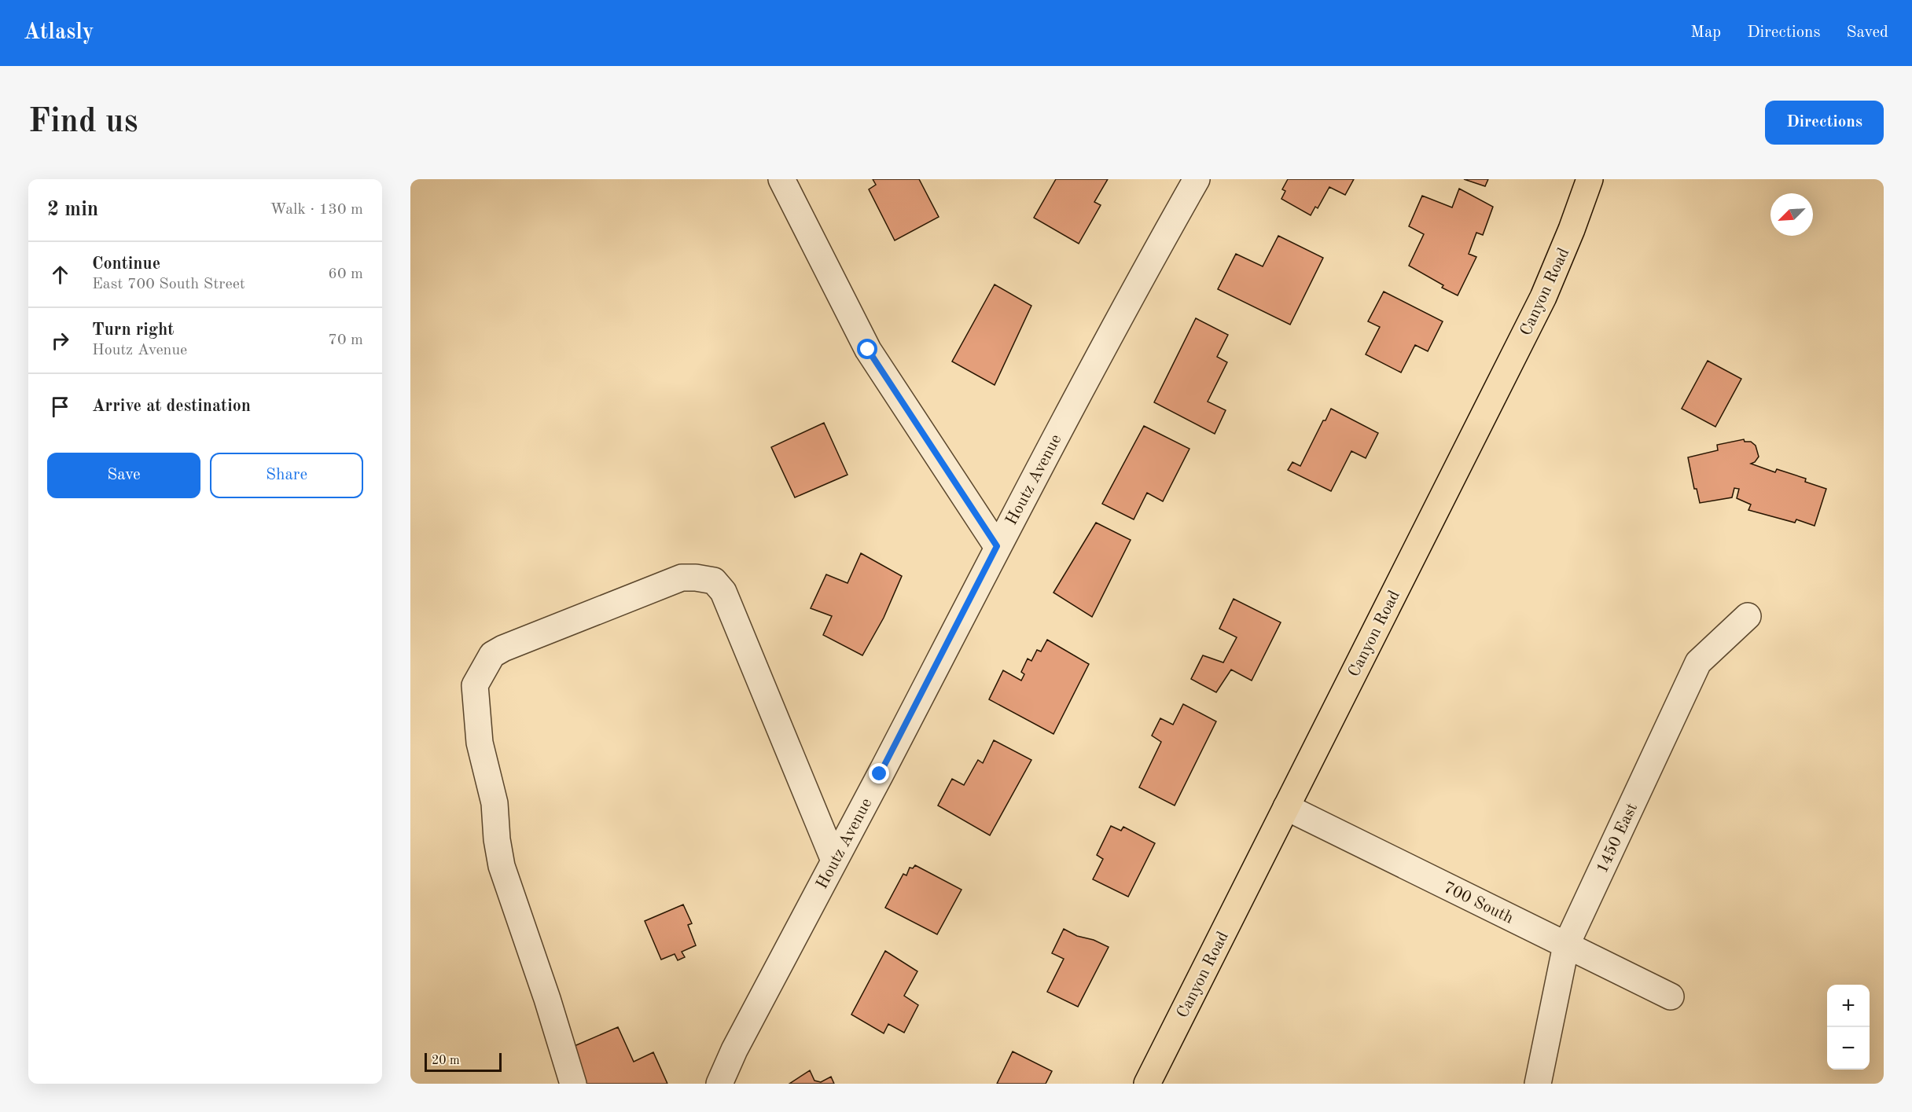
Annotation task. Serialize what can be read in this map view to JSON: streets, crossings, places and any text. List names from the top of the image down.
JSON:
{
  "streets": {
    "main road": ["Canyon Road"],
    "street": ["Houtz Avenue", "1450 East", "700 South"]
  },
  "crossings": [
    ["Canyon Road", "700 South"],
    ["1450 East", "700 South"]
  ],
  "scale_bar": "20 m",
  "north": "bottom left",
  "page": {
    "header": "Atlasly",
    "nav": ["Map", "Directions", "Saved"],
    "buttons": [
      "Directions",
      ["Save", "Share"]
    ],
    "title": "Find us",
    "heading": ["2 min", "Walk · 130 m"],
    "list": [
      ["Continue", "East 700 South Street", "60 m"],
      ["Turn right", "Houtz Avenue", "70 m"],
      "Arrive at destination"
    ],
    "map_buttons": ["+", "−"],
    "scale": "20 m"
  }
}
